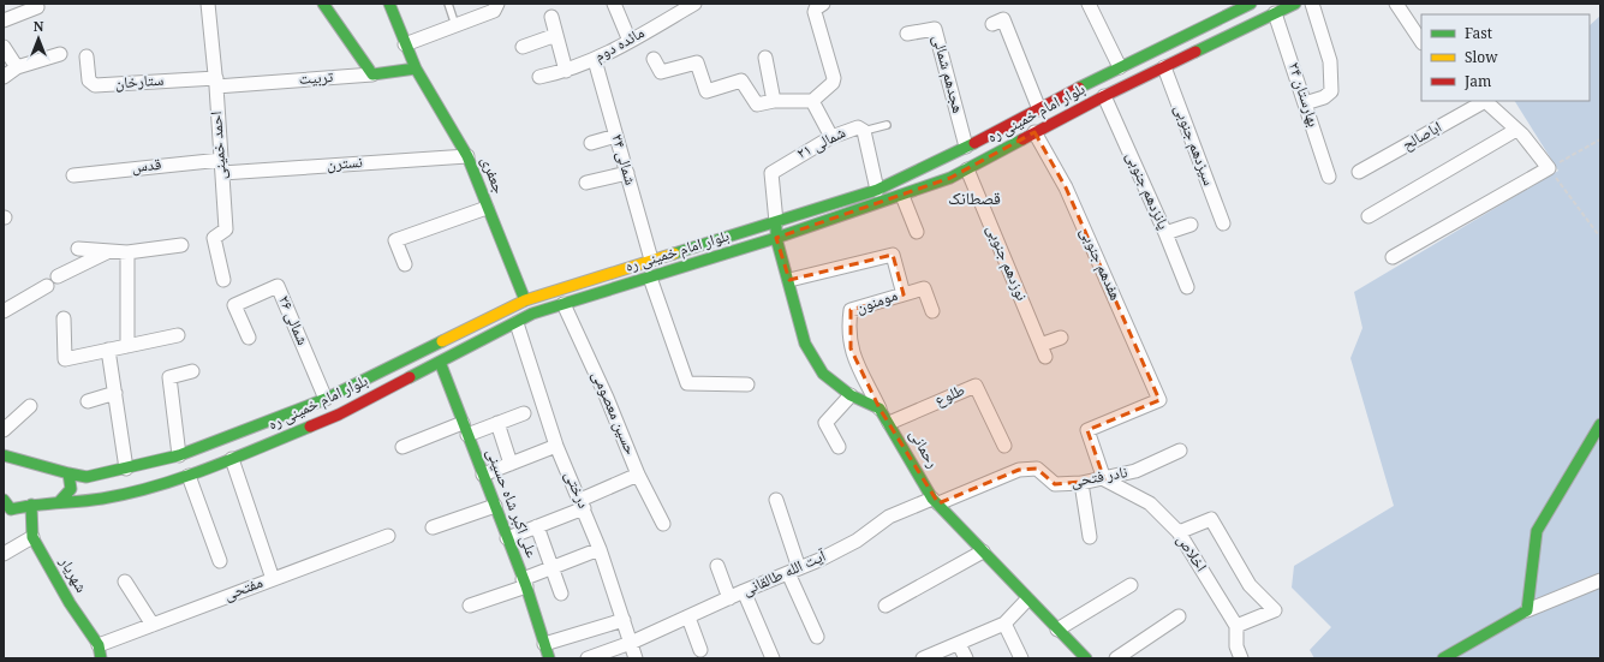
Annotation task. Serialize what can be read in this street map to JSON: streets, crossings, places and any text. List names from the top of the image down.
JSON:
{
  "streets": {
    "main road": [
      "تربیت",
      "بلوار امام خمینی ره",
      "جعفری",
      "رحمانی",
      "علی اکبر شاه حسینی",
      "شهریار"
    ],
    "street": [
      "مائده دوم",
      "هجدهم شمالی",
      "ستارخان",
      "بهارستان ۲۴",
      "اباصالح",
      "۲۱ شمالی",
      "احمد خمینی",
      "سیزدهم جنوبی",
      "۲۴ شمالی",
      "نسترن",
      "قدس",
      "پانزدهم جنوبی",
      "نوزدهم جنوبی",
      "هفدهم جنوبی",
      "مومنون",
      "۲۶ شمالی",
      "طلوع",
      "حسین معصومی",
      "نادر فتحی",
      "درختی",
      "اخلاص",
      "آیت الله طالقانی",
      "مفتحی"
    ]
  },
  "crossings": [
    ["مائده دوم", "۲۴ شمالی"],
    ["هجدهم شمالی", "بلوار امام خمینی ره"],
    ["تربیت", "ستارخان"],
    ["تربیت", "احمد خمینی"],
    ["تربیت", "جعفری"],
    ["ستارخان", "احمد خمینی"],
    ["بهارستان ۲۴", "بلوار امام خمینی ره"],
    ["بلوار امام خمینی ره", "۲۱ شمالی"],
    ["بلوار امام خمینی ره", "سیزدهم جنوبی"],
    ["بلوار امام خمینی ره", "۲۴ شمالی"],
    ["بلوار امام خمینی ره", "جعفری"],
    ["بلوار امام خمینی ره", "پانزدهم جنوبی"],
    ["بلوار امام خمینی ره", "نوزدهم جنوبی"],
    ["بلوار امام خمینی ره", "هفدهم جنوبی"],
    ["بلوار امام خمینی ره", "۲۶ شمالی"],
    ["بلوار امام خمینی ره", "حسین معصومی"],
    ["بلوار امام خمینی ره", "درختی"],
    ["بلوار امام خمینی ره", "علی اکبر شاه حسینی"],
    ["بلوار امام خمینی ره", "شهریار"],
    ["احمد خمینی", "نسترن"],
    ["احمد خمینی", "قدس"],
    ["نسترن", "جعفری"],
    ["هفدهم جنوبی", "نادر فتحی"],
    ["هفدهم جنوبی", "اخلاص"],
    ["مومنون", "رحمانی"],
    ["طلوع", "رحمانی"],
    ["رحمانی", "نادر فتحی"],
    ["رحمانی", "آیت الله طالقانی"],
    ["نادر فتحی", "اخلاص"],
    ["نادر فتحی", "آیت الله طالقانی"],
    ["درختی", "آیت الله طالقانی"],
    ["شهریار", "مفتحی"]
  ],
  "districts": ["قصطانک"],
  "legend": ["Fast", "Slow", "Jam"],
  "north": "top"
}
